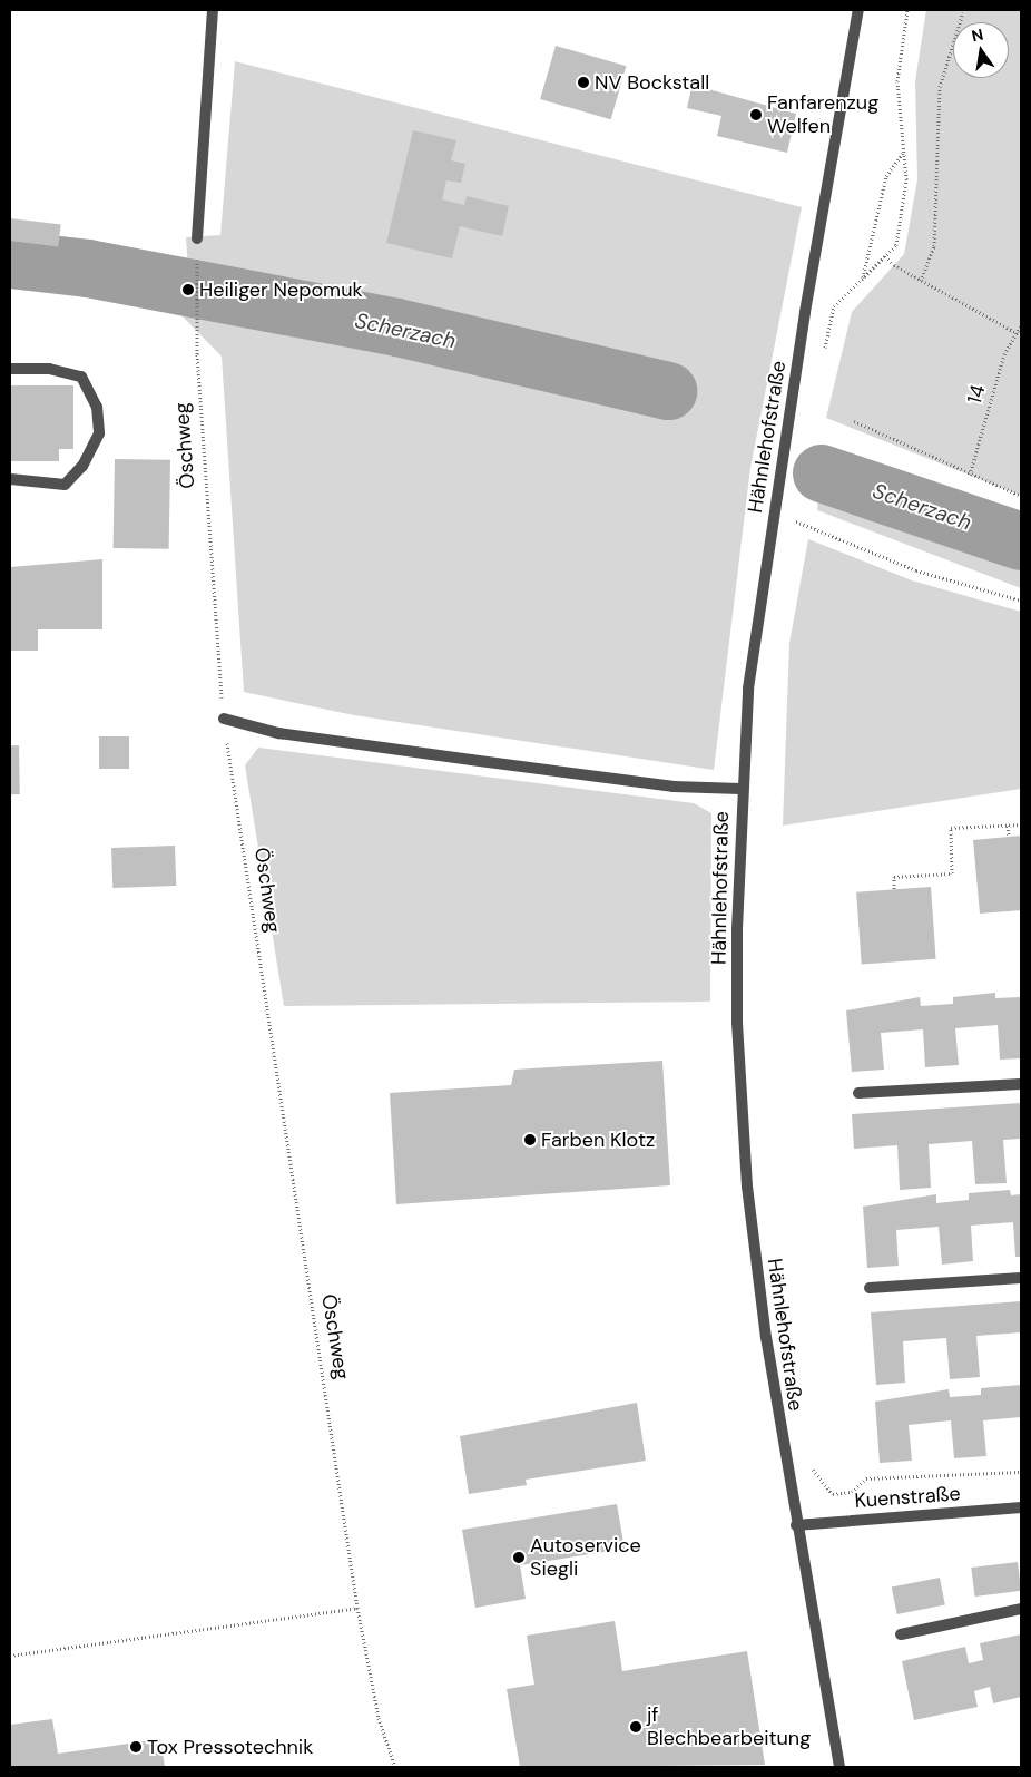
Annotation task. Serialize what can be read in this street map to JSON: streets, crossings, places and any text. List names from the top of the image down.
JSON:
{
  "streets": {
    "street": ["Hähnlehofstraße", "Kuenstraße"],
    "path": ["14", "Öschweg"]
  },
  "crossings": [
    ["Hähnlehofstraße", "Kuenstraße"]
  ],
  "water": ["Scherzach"],
  "places": [
    "NV Bockstall",
    "Fanfarenzug Welfen",
    "Heiliger Nepomuk",
    "Farben Klotz",
    "Autoservice Siegli",
    "jf Blechbearbeitung",
    "Tox Pressotechnik"
  ],
  "north": "top"
}
